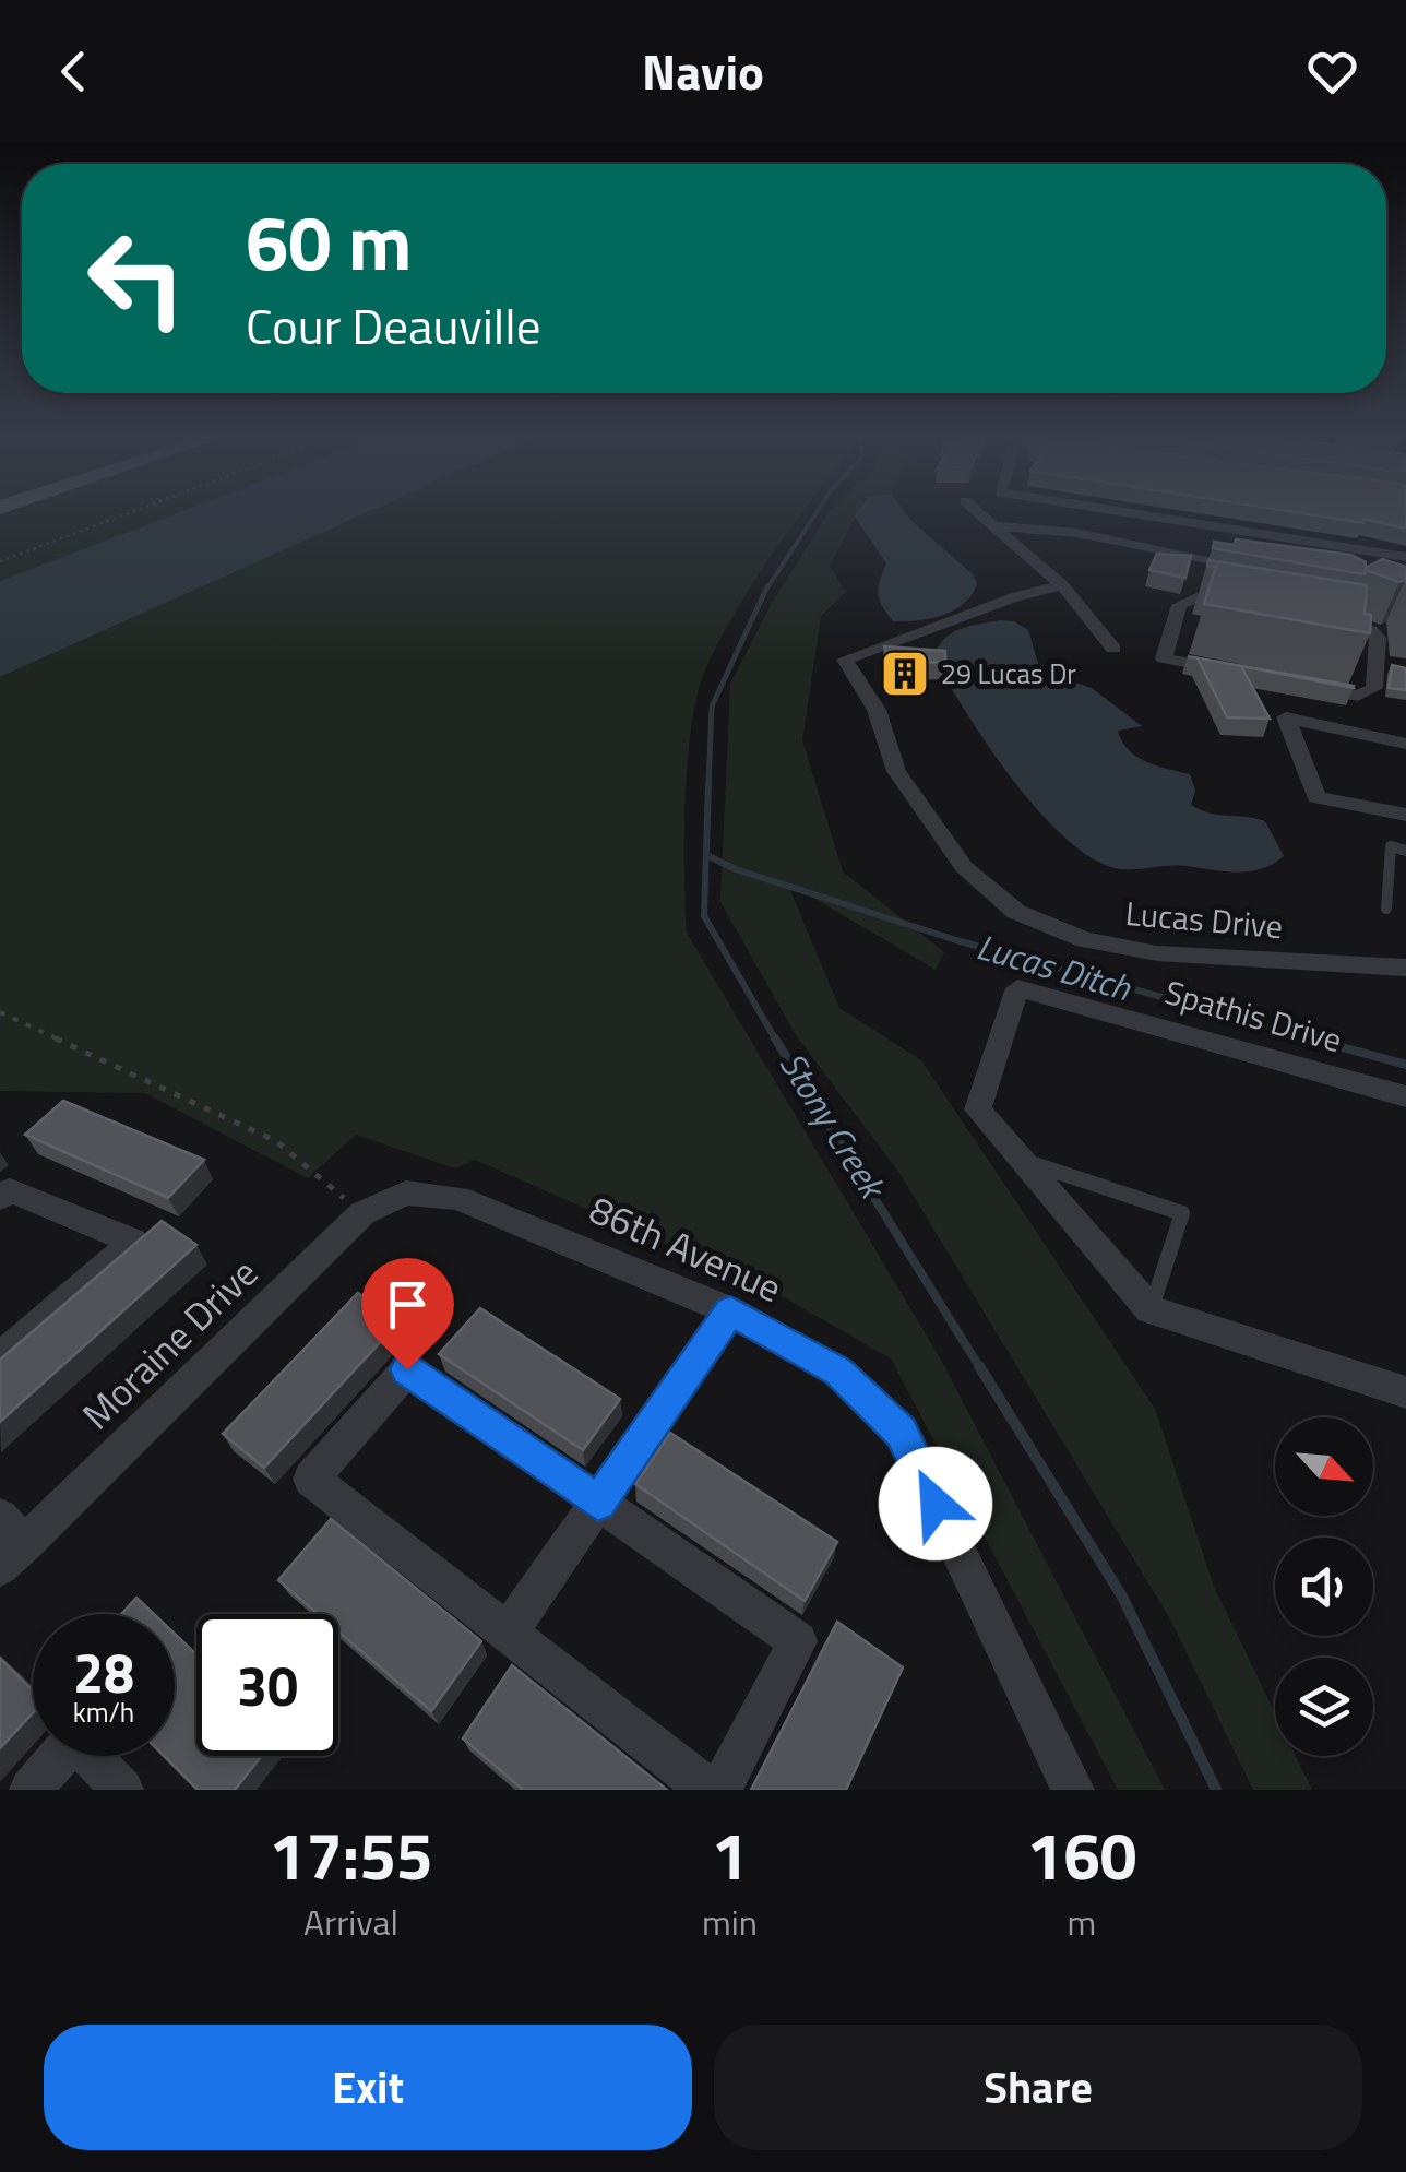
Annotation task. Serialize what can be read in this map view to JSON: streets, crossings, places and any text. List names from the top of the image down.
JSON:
{
  "streets": {
    "street": [
      "Lucas Drive",
      "Spathis Drive",
      "86th Avenue",
      "Moraine Drive"
    ]
  },
  "crossings": [
    ["86th Avenue", "Moraine Drive"]
  ],
  "water": ["Lucas Ditch", "Stony Creek"],
  "places": {
    "building": ["29 Lucas Dr"]
  },
  "north": "bottom right",
  "page": {
    "header": "Navio",
    "turn": ["60 m", "Cour Deauville"],
    "speed": "28 km/h",
    "limit": "30",
    "eta": [
      "17:55",
      "Arrival",
      "1",
      "min",
      "160",
      "m"
    ],
    "buttons": ["Exit", "Share"]
  }
}
